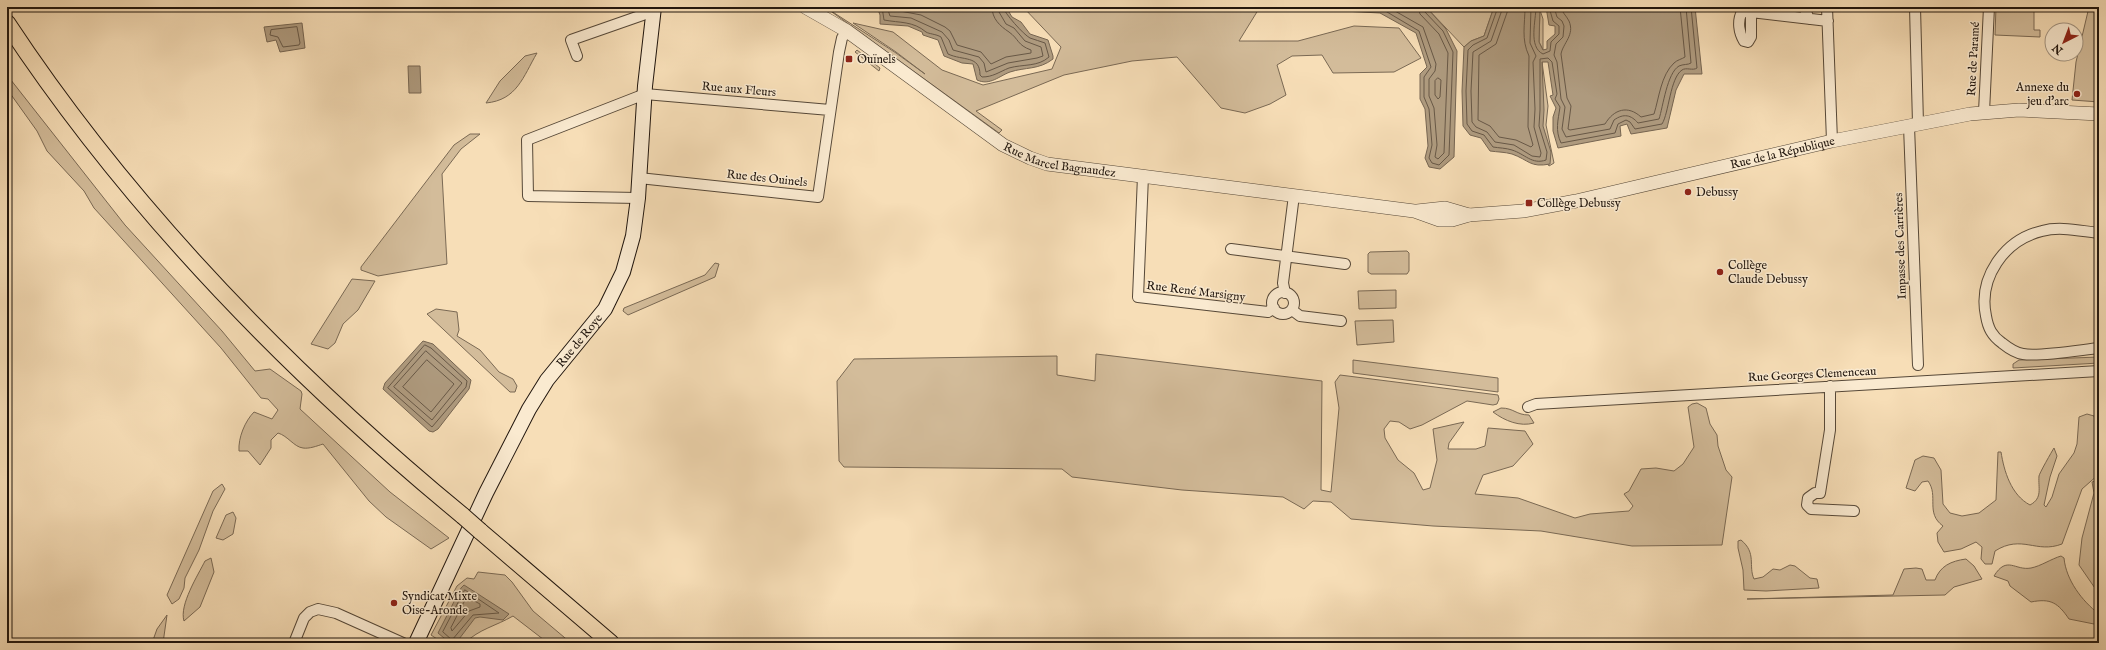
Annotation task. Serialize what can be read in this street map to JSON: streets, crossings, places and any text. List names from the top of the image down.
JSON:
{
  "streets": {
    "main road": ["Rue de Roye"],
    "street": [
      "Rue de Paramé",
      "Rue aux Fleurs",
      "Rue de la République",
      "Rue Marcel Bagnaudez",
      "Rue des Ouinels",
      "Impasse des Carrières",
      "Rue René Marsigny",
      "Rue Georges Clemenceau"
    ]
  },
  "crossings": [
    ["Rue de Paramé", "Rue de la République"],
    ["Rue aux Fleurs", "Rue des Ouinels"],
    ["Rue aux Fleurs", "Rue de Roye"],
    ["Rue de la République", "Rue Marcel Bagnaudez"],
    ["Rue de la République", "Impasse des Carrières"],
    ["Rue Marcel Bagnaudez", "Rue des Ouinels"],
    ["Rue Marcel Bagnaudez", "Rue René Marsigny"],
    ["Rue des Ouinels", "Rue de Roye"]
  ],
  "places": {
    "transit": ["Ouïnels", "Collège Debussy"],
    "other": [
      "Annexe du jeu d'arc",
      "Debussy",
      "Collège Claude Debussy",
      "Syndicat Mixte Oise-Aronde"
    ]
  },
  "north": "bottom left"
}
